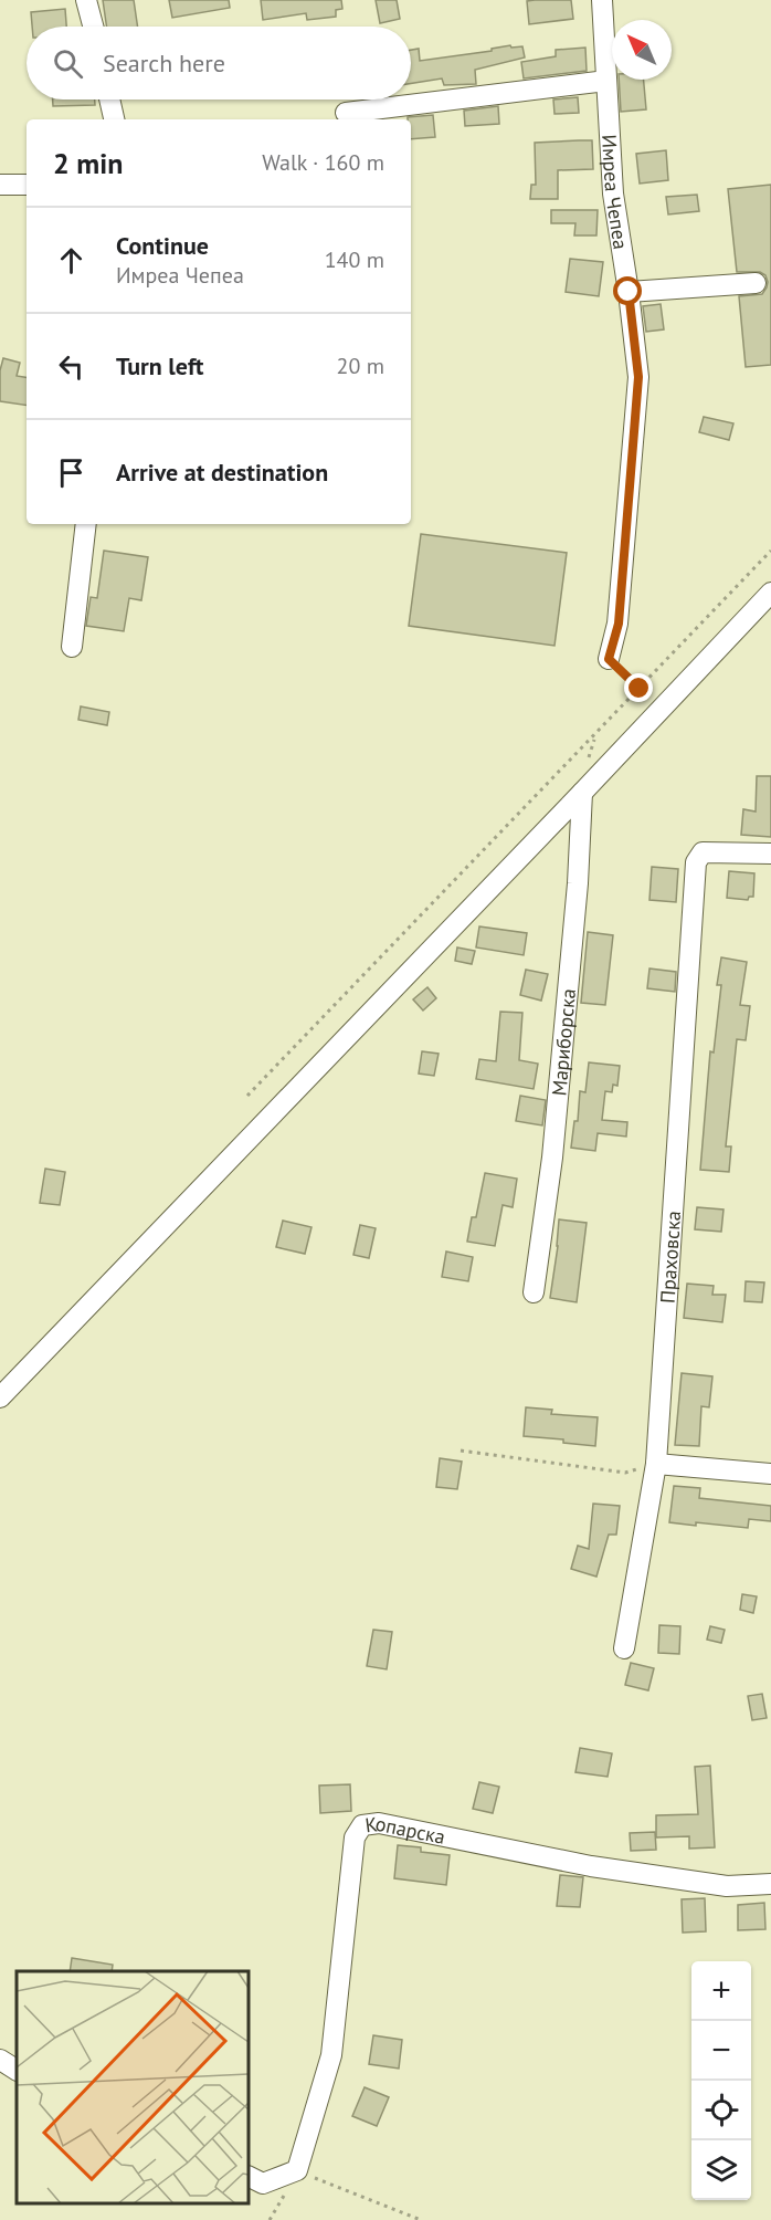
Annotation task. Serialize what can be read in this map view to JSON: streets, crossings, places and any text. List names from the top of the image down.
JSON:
{
  "streets": {
    "street": [
      "Имреа Чепеа",
      "Мариборска",
      "Праховска",
      "Копарска"
    ]
  },
  "north": "top left",
  "page": {
    "search": "Search here",
    "heading": ["2 min", "Walk · 160 m"],
    "list": [
      ["Continue", "Имреа Чепеа", "140 m"],
      ["Turn left", "20 m"],
      "Arrive at destination"
    ],
    "map_buttons": ["+", "−"]
  }
}
